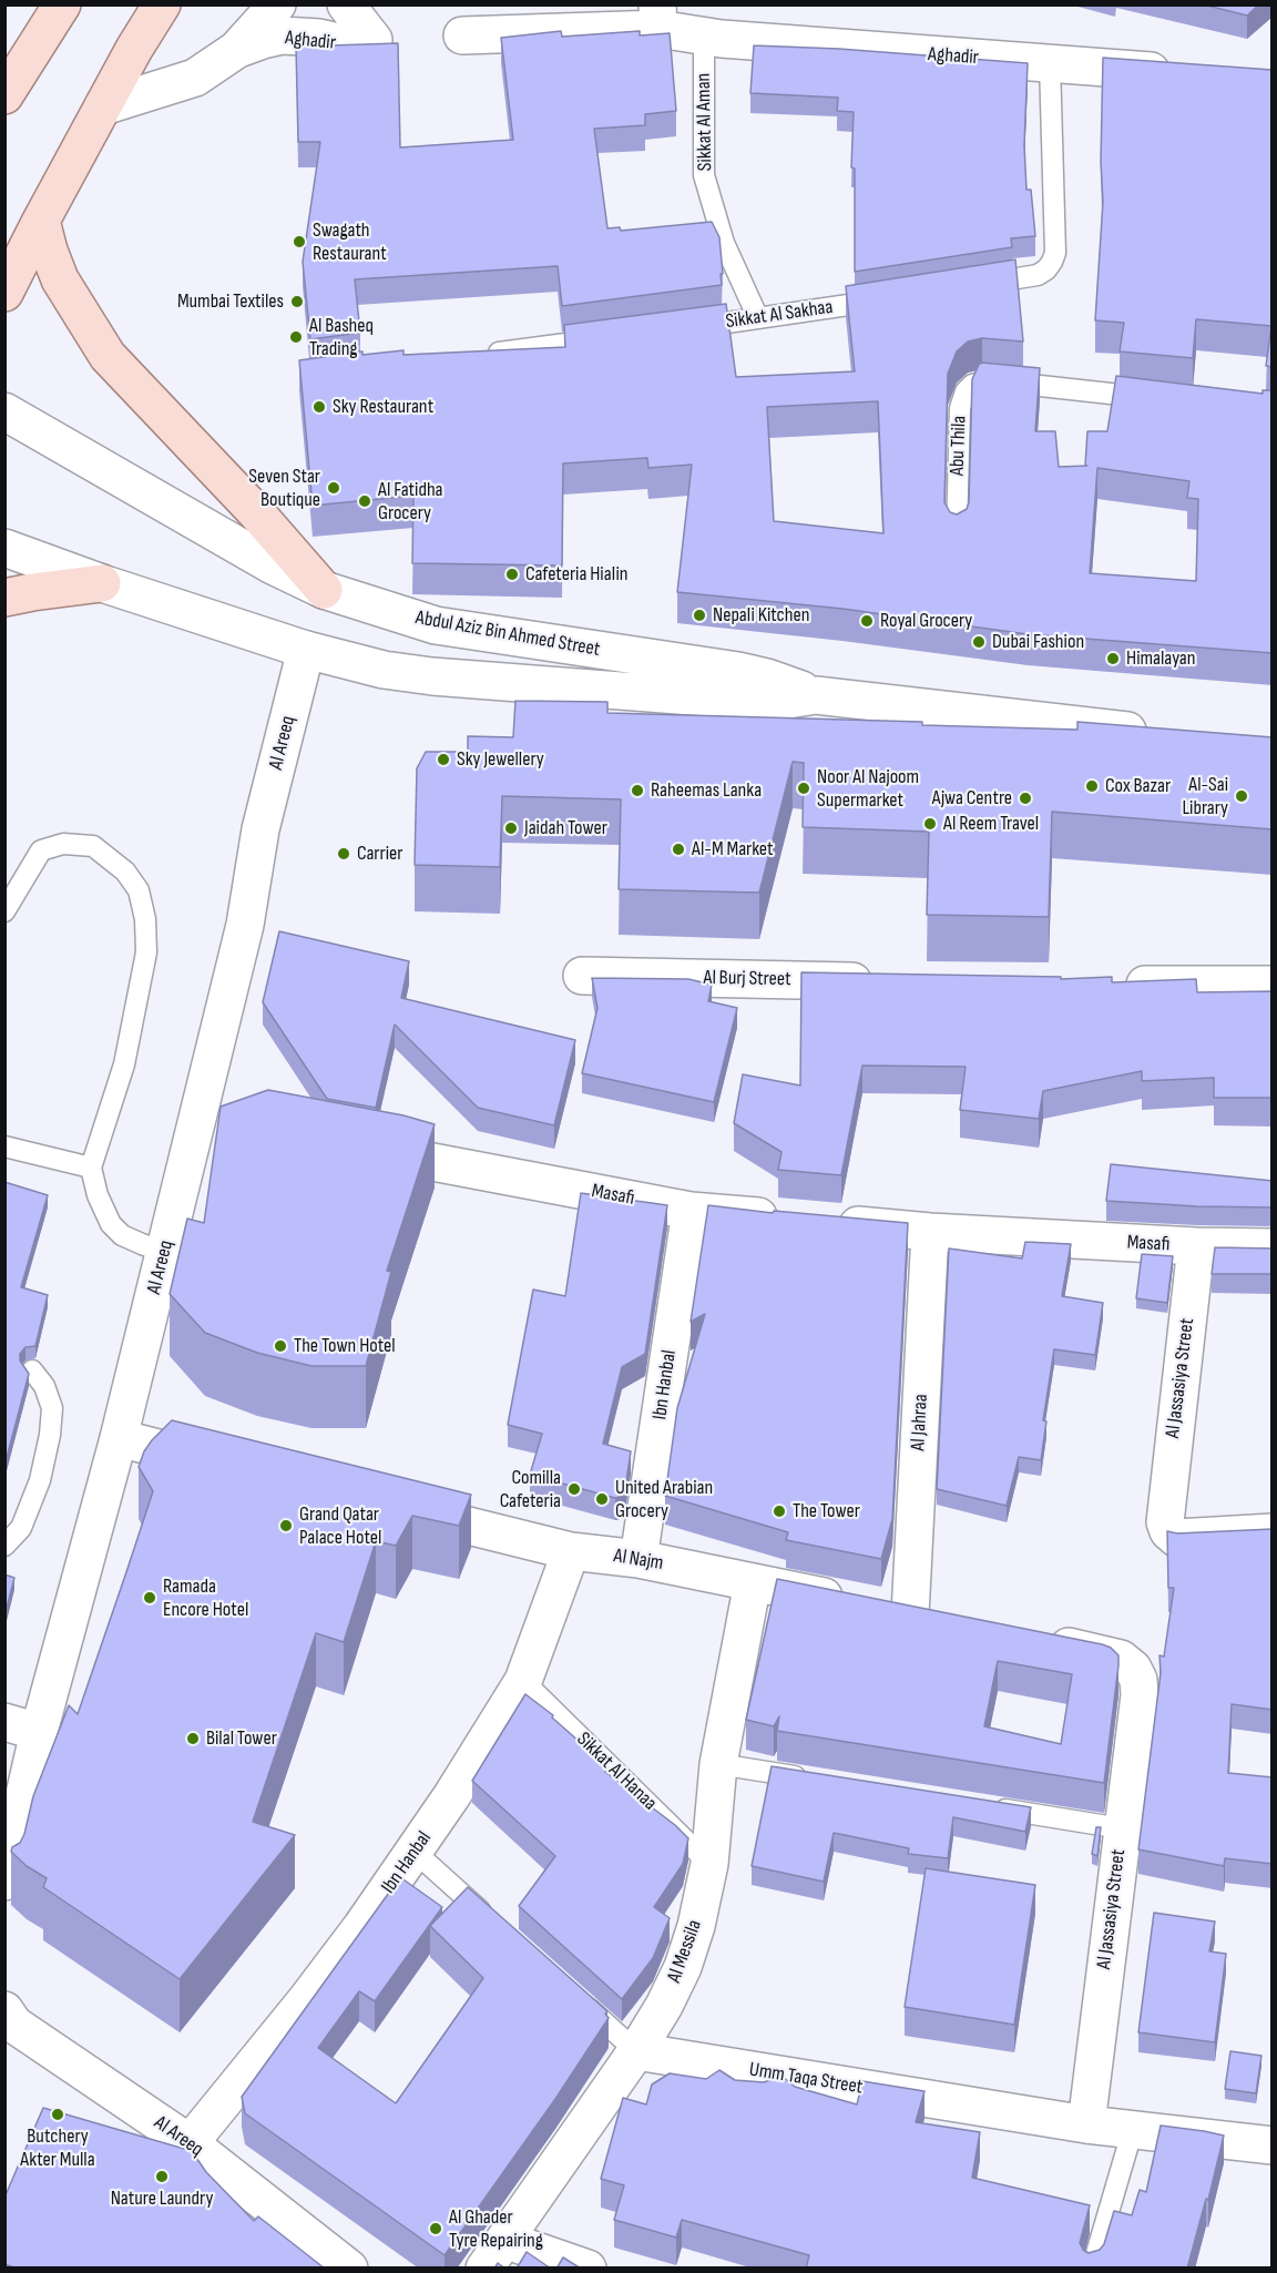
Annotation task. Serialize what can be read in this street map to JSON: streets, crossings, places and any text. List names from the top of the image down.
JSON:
{
  "streets": {
    "street": [
      "Aghadir",
      "Abdul Aziz Bin Ahmed Street",
      "Al Areeq",
      "Al Burj Street",
      "Masafi",
      "Al Jassasiya Street",
      "Ibn Hanbal",
      "Al Jahraa",
      "Al Najm",
      "Al Messila",
      "Umm Taqa Street"
    ],
    "lane": [
      "Sikkat Al Aman",
      "Sikkat Al Sakhaa",
      "Abu Thila",
      "Sikkat Al Hanaa"
    ]
  },
  "crossings": [
    ["Aghadir", "Sikkat Al Aman"],
    ["Sikkat Al Aman", "Sikkat Al Sakhaa"],
    ["Abdul Aziz Bin Ahmed Street", "Al Areeq"],
    ["Al Areeq", "Ibn Hanbal"],
    ["Masafi", "Al Jassasiya Street"],
    ["Masafi", "Ibn Hanbal"],
    ["Masafi", "Al Jahraa"],
    ["Al Jassasiya Street", "Umm Taqa Street"],
    ["Ibn Hanbal", "Al Najm"],
    ["Ibn Hanbal", "Sikkat Al Hanaa"],
    ["Al Jahraa", "Al Najm"],
    ["Al Najm", "Al Messila"],
    ["Sikkat Al Hanaa", "Al Messila"],
    ["Al Messila", "Umm Taqa Street"]
  ],
  "places": [
    "Swagath Restaurant",
    "Mumbai Textiles",
    "Al Basheq Trading",
    "Sky Restaurant",
    "Seven Star Boutique",
    "Al Fatidha Grocery",
    "Cafeteria Hialin",
    "Nepali Kitchen",
    "Royal Grocery",
    "Dubai Fashion",
    "Himalayan",
    "Sky Jewellery",
    "Cox Bazar",
    "Noor Al Najoom Supermarket",
    "Raheemas Lanka",
    "Al-Sai Library",
    "Ajwa Centre",
    "Al Reem Travel",
    "Jaidah Tower",
    "Al-M Market",
    "Carrier",
    "The Town Hotel",
    "Comilla Cafeteria",
    "United Arabian Grocery",
    "The Tower",
    "Grand Qatar Palace Hotel",
    "Ramada Encore Hotel",
    "Bilal Tower",
    "Butchery Akter Mulla",
    "Nature Laundry",
    "Al Ghader Tyre Repairing"
  ]
}
